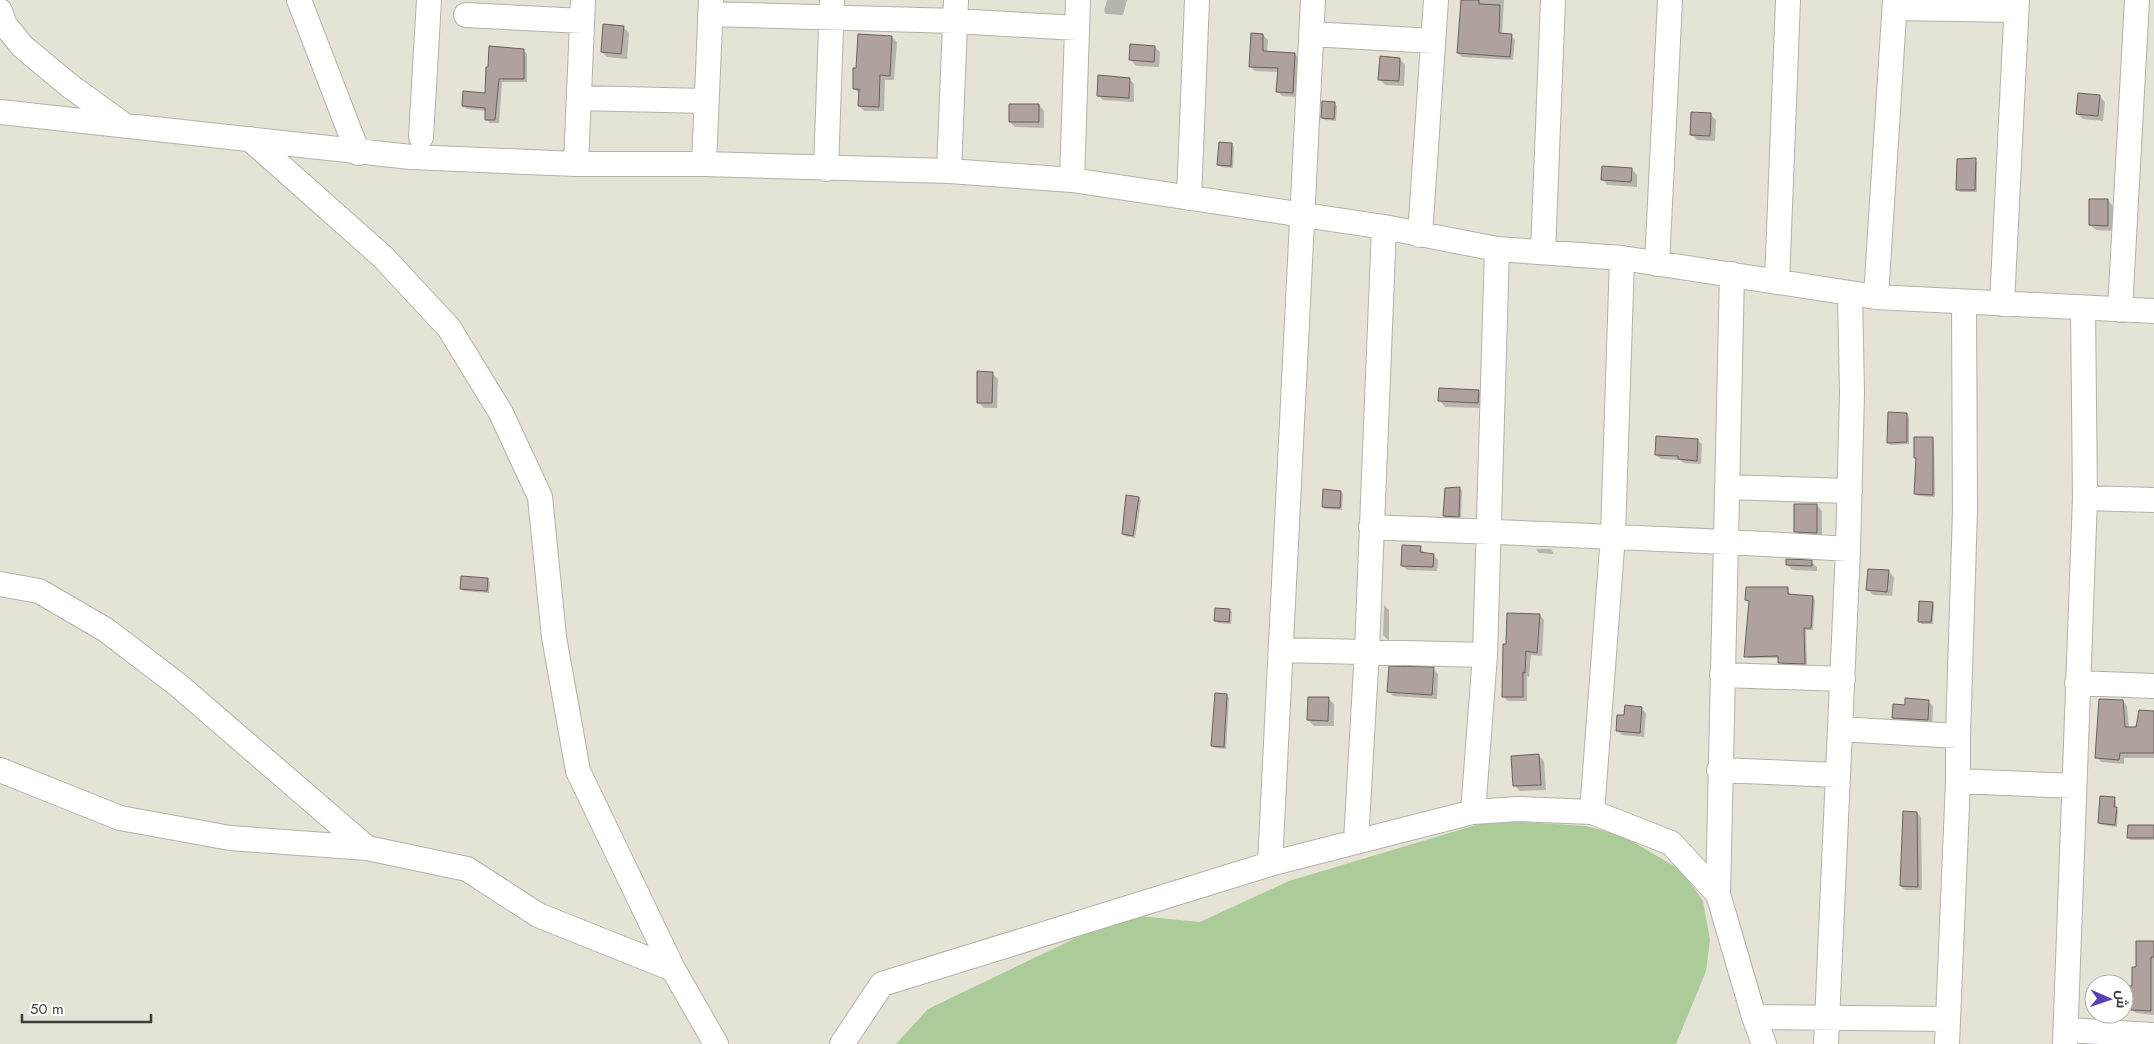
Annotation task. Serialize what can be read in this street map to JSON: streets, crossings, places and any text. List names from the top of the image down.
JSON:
{
  "scale_bar": "50 m",
  "north": "right"
}
